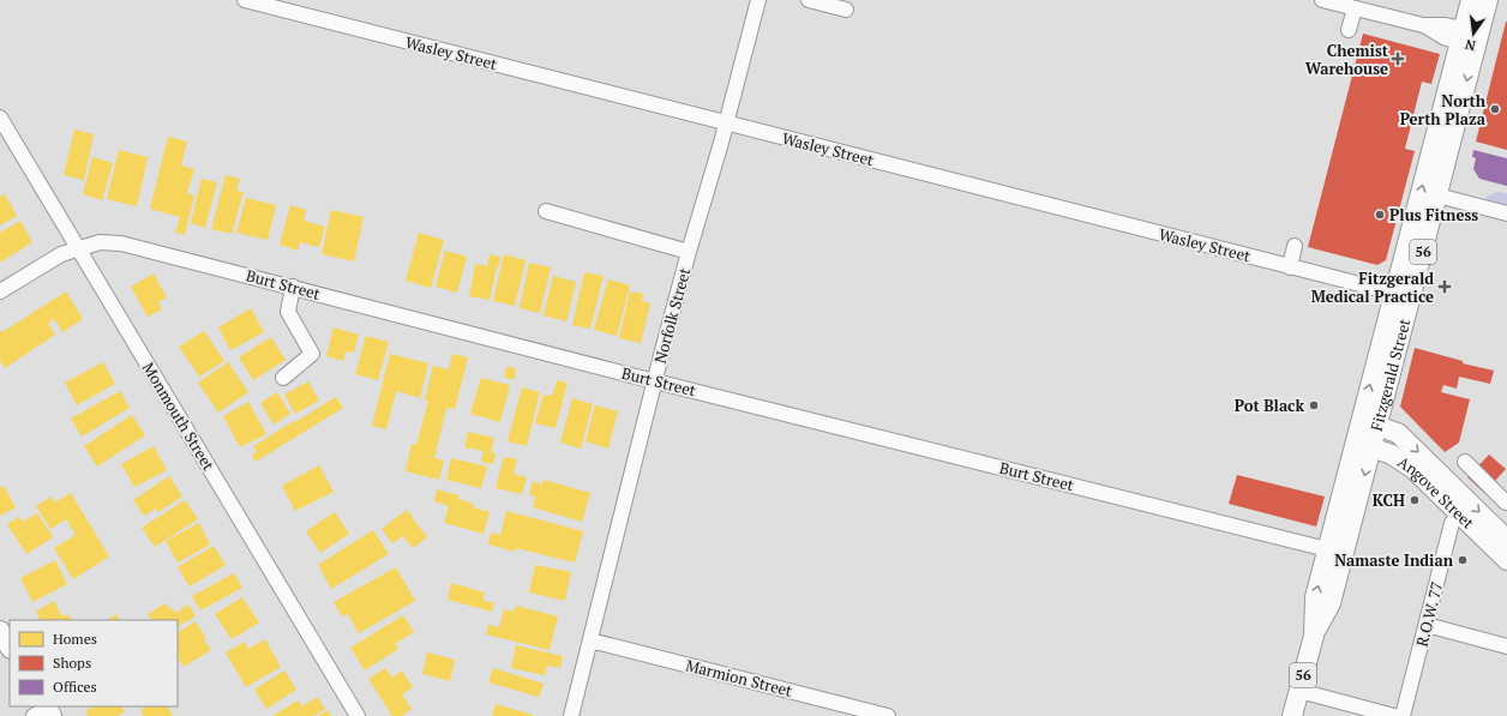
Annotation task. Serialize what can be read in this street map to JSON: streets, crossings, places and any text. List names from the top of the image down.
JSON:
{
  "streets": {
    "main road": ["56", "Fitzgerald Street", "Angove Street"],
    "street": [
      "Wasley Street",
      "Burt Street",
      "Norfolk Street",
      "Monmouth Street",
      "R.O.W. 77",
      "Marmion Street"
    ]
  },
  "crossings": [
    ["Wasley Street", "Norfolk Street"],
    ["Wasley Street", "Fitzgerald Street"],
    ["Burt Street", "Norfolk Street"],
    ["Burt Street", "Fitzgerald Street"],
    ["Burt Street", "Monmouth Street"],
    ["Norfolk Street", "Marmion Street"],
    ["Fitzgerald Street", "Angove Street"],
    ["Angove Street", "R.O.W. 77"]
  ],
  "places": {
    "health": ["Chemist Warehouse", "Fitzgerald Medical Practice"],
    "other": [
      "North Perth Plaza",
      "Plus Fitness",
      "Pot Black",
      "KCH",
      "Namaste Indian"
    ]
  },
  "legend": ["Homes", "Shops", "Offices"],
  "north": "bottom"
}
